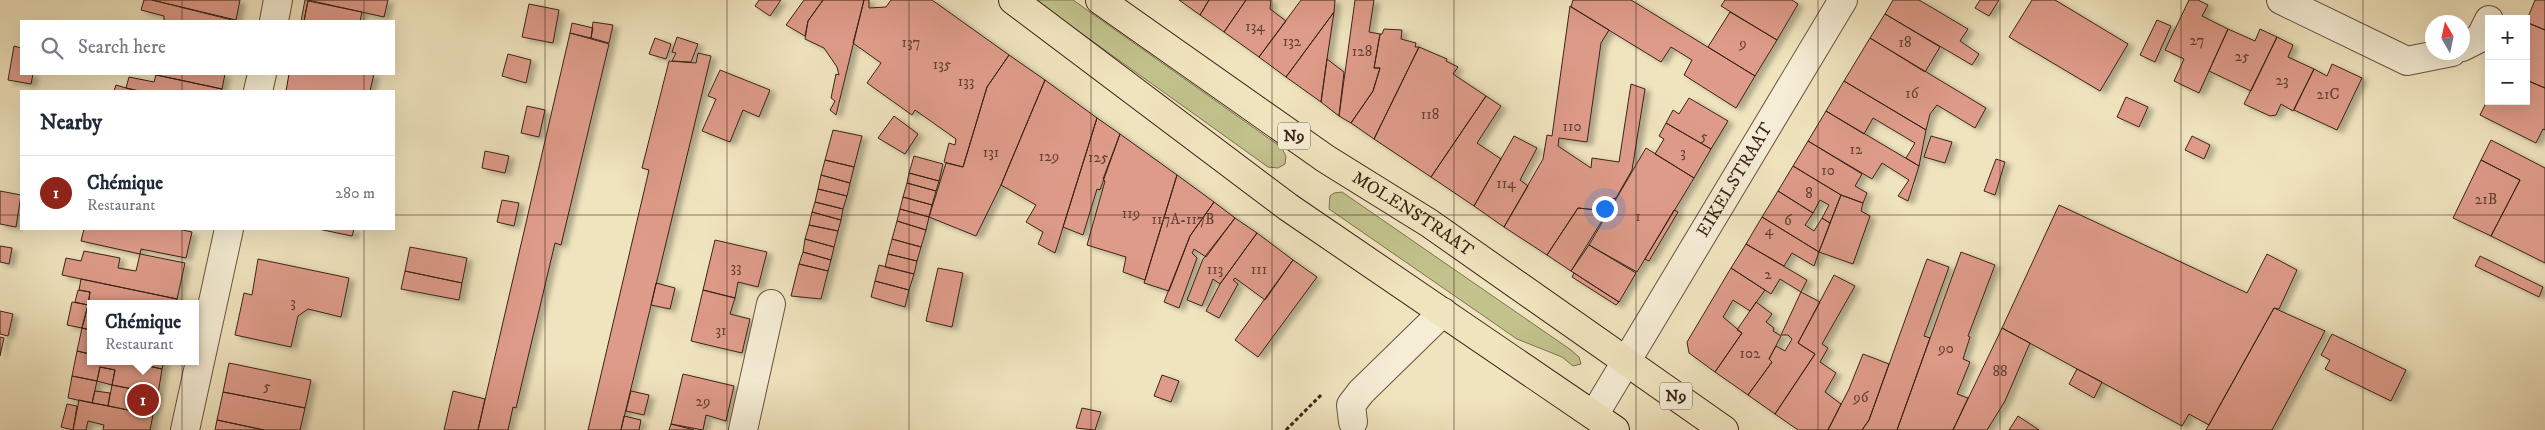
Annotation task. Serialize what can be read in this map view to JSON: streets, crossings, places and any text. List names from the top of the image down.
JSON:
{
  "streets": {
    "main road": ["N9", "MOLENSTRAAT"],
    "street": ["EIKELSTRAAT"]
  },
  "crossings": [
    ["EIKELSTRAAT", "MOLENSTRAAT"]
  ],
  "house_numbers": [
    "134",
    "27",
    "132",
    "137",
    "18",
    "9",
    "128",
    "25",
    "135",
    "23",
    "133",
    "16",
    "21C",
    "118",
    "110",
    "5",
    "12",
    "131",
    "3",
    "129",
    "125",
    "10",
    "114",
    "8",
    "21B",
    "119",
    "1",
    "117A-117B",
    "6",
    "4",
    "33",
    "113",
    "111",
    "2",
    "3",
    "31",
    "90",
    "102",
    "88",
    "5",
    "96",
    "29"
  ],
  "north": "top",
  "page": {
    "map_buttons": ["+", "−"],
    "search": "Search here",
    "heading": "Nearby",
    "list": [
      {
        "mark": "1",
        "name": "Chémique",
        "note": "Restaurant",
        "value": "280 m"
      }
    ],
    "popup": ["Chémique", "Restaurant"],
    "pins": "1"
  }
}
